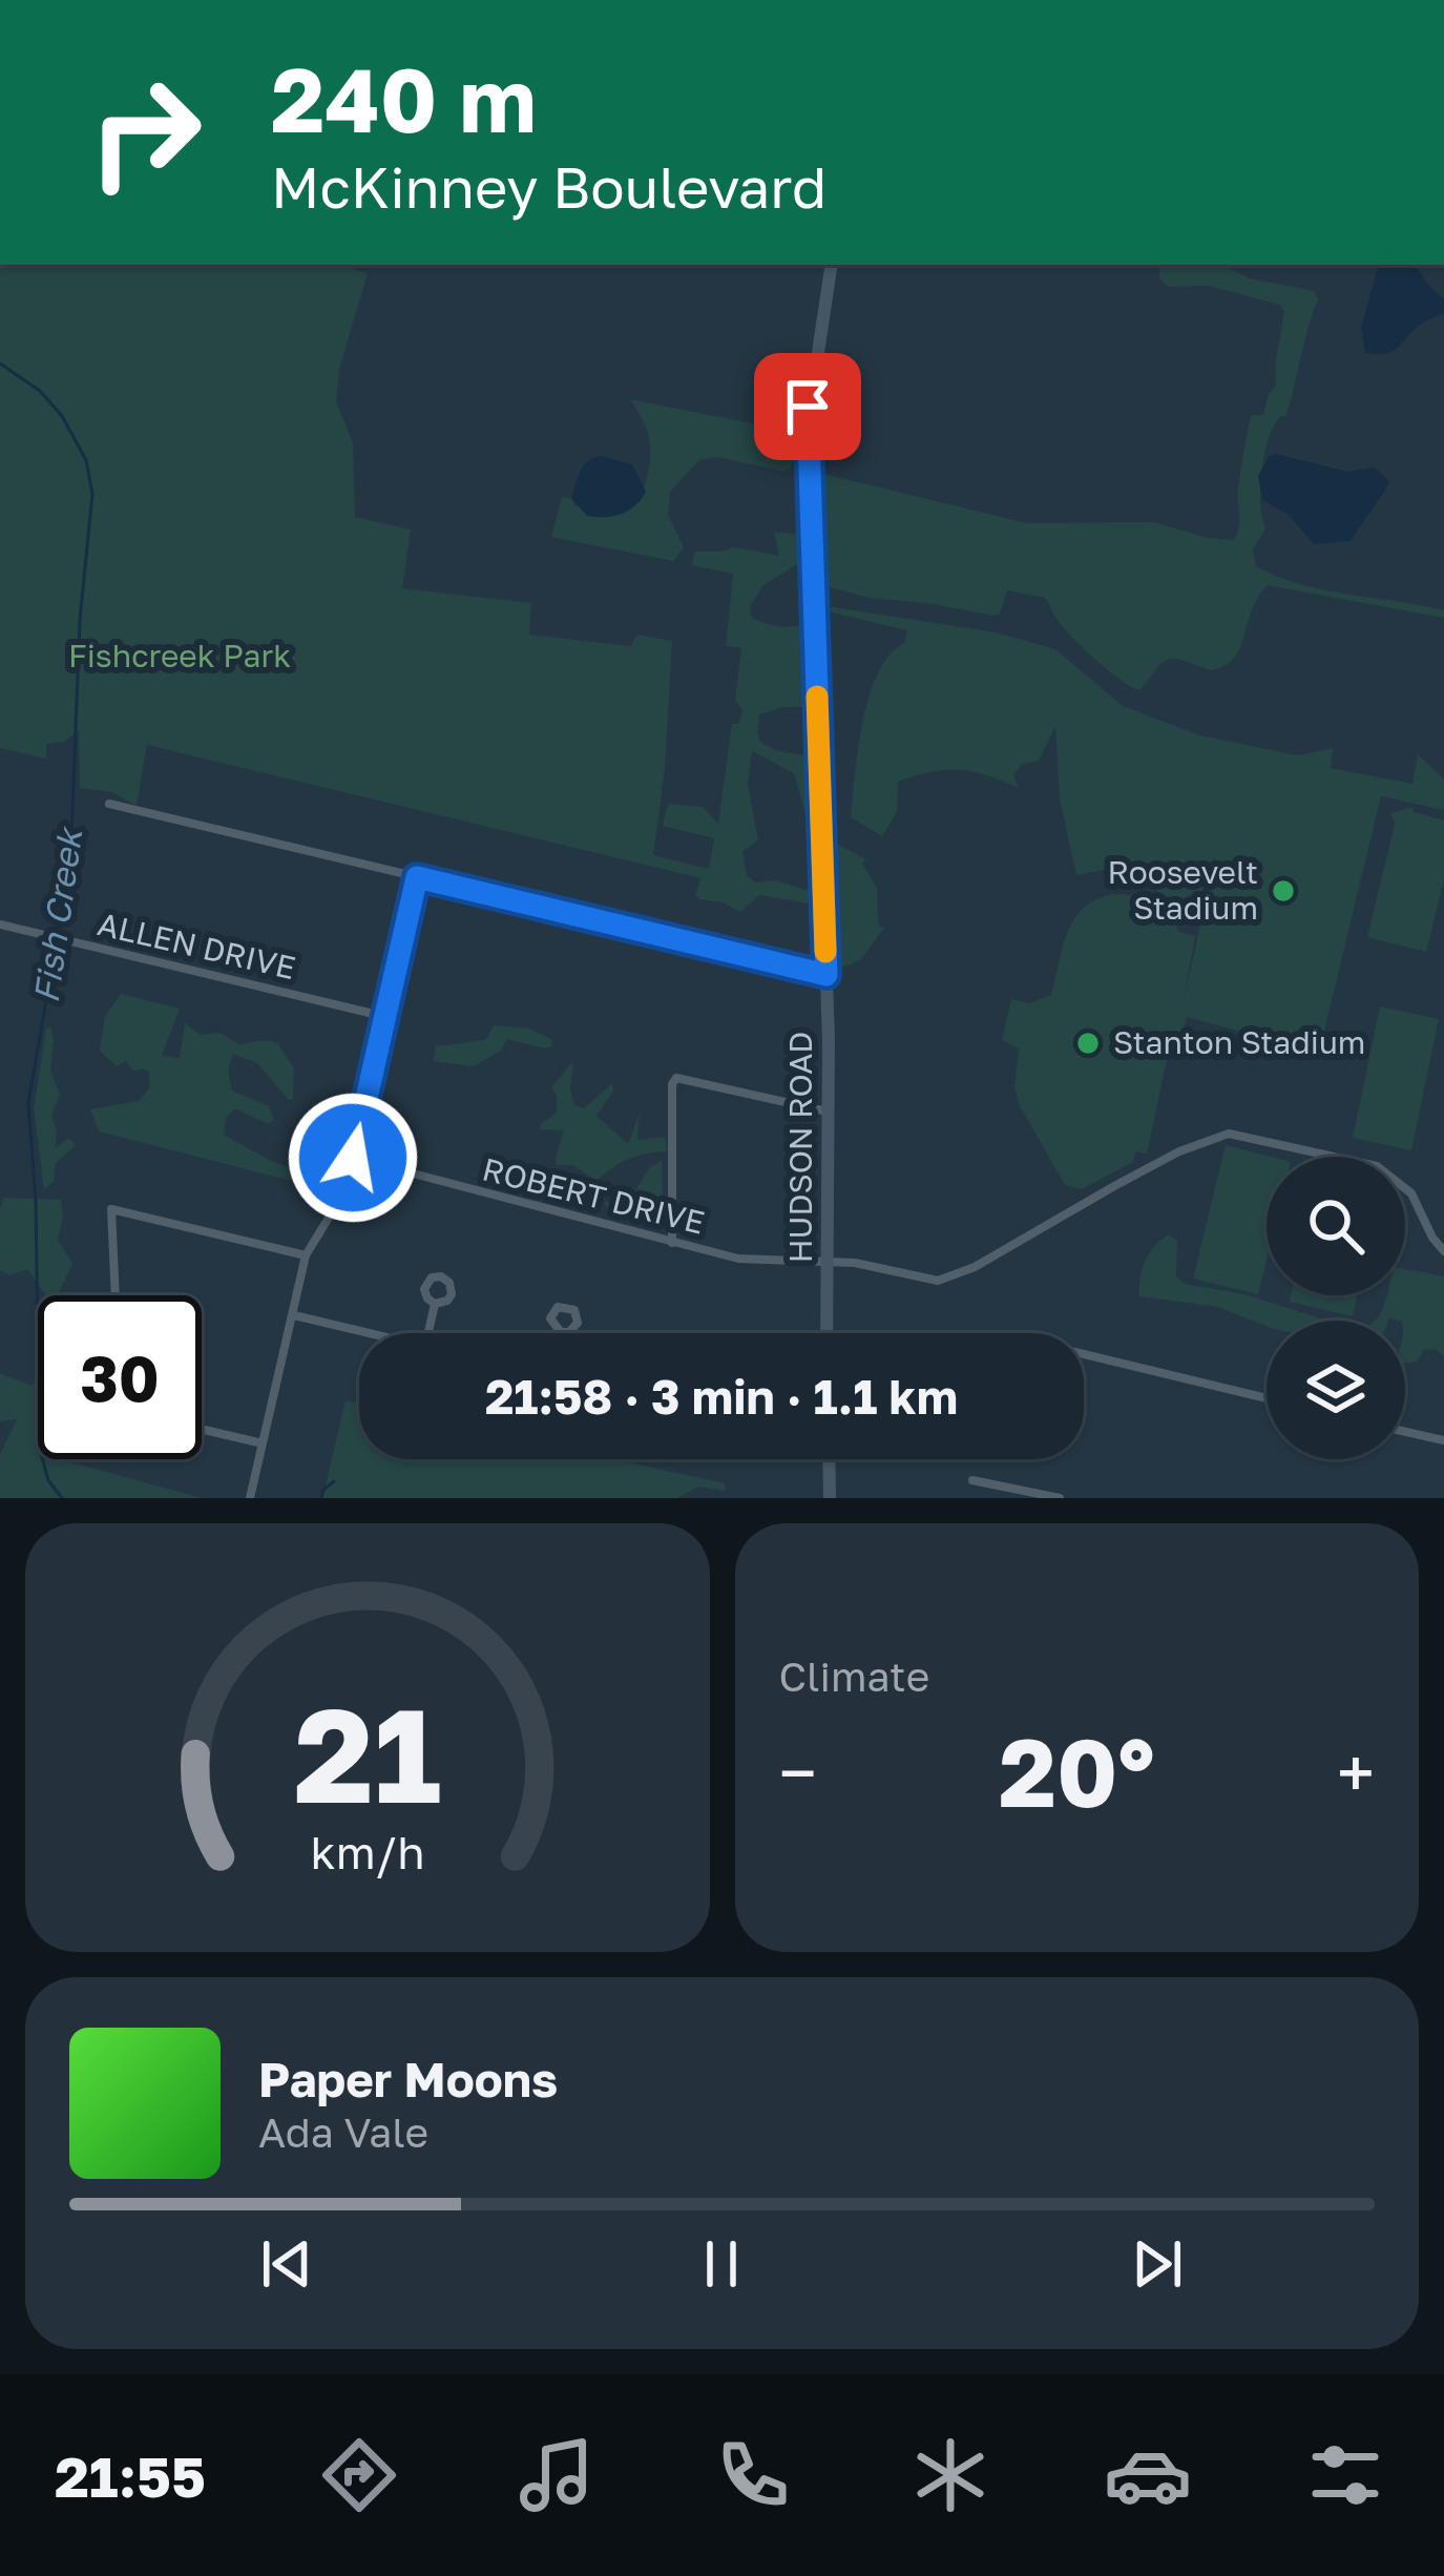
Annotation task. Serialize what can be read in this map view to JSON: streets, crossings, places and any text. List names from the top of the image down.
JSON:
{
  "streets": {
    "street": ["ALLEN DRIVE", "HUDSON ROAD", "ROBERT DRIVE"]
  },
  "crossings": [
    ["HUDSON ROAD", "ROBERT DRIVE"]
  ],
  "water": ["Fish Creek"],
  "parks": ["Fishcreek Park"],
  "places": ["Roosevelt Stadium", "Stanton Stadium"],
  "page": {
    "turn": ["240 m", "McKinney Boulevard"],
    "limit": "30",
    "trip": "21:58 · 3 min · 1.1 km",
    "tile": "Climate",
    "heat": ["−", "20°", "+"],
    "song": ["Paper Moons", "Ada Vale"],
    "tabs": "21:55",
    "gauge": ["21", "km/h"]
  }
}
